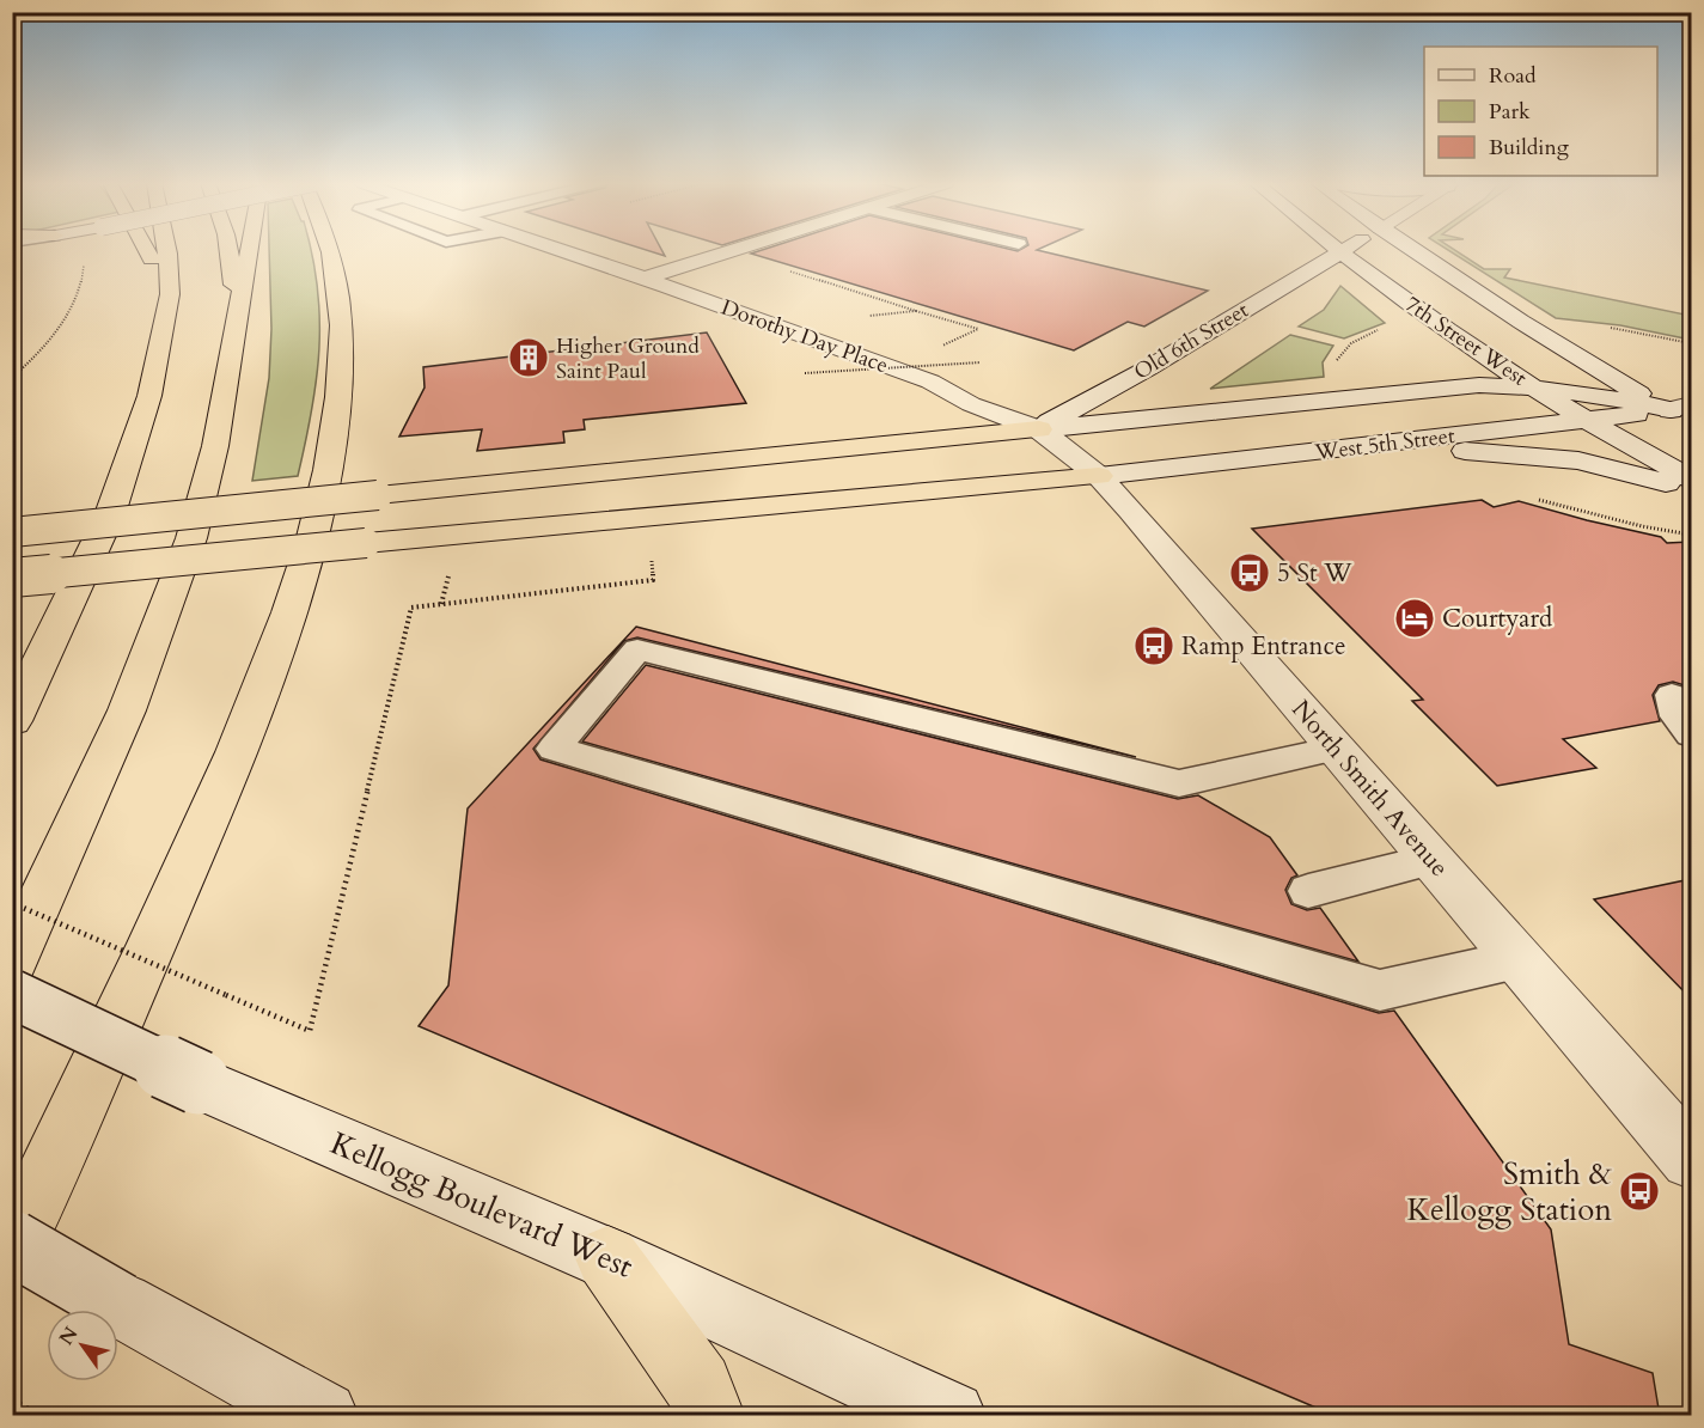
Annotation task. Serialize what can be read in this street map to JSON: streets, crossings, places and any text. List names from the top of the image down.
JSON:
{
  "streets": {
    "main road": [
      "Dorothy Day Place",
      "Old 6th Street",
      "7th Street West",
      "West 5th Street",
      "North Smith Avenue",
      "Kellogg Boulevard West"
    ]
  },
  "crossings": [
    ["Dorothy Day Place", "Old 6th Street"],
    ["Dorothy Day Place", "West 5th Street"],
    ["Dorothy Day Place", "North Smith Avenue"],
    ["Old 6th Street", "7th Street West"],
    ["Old 6th Street", "West 5th Street"],
    ["Old 6th Street", "North Smith Avenue"],
    ["7th Street West", "West 5th Street"],
    ["West 5th Street", "North Smith Avenue"]
  ],
  "places": {
    "building": ["Higher Ground Saint Paul"],
    "bus stop": ["5 St W", "Ramp Entrance", "Smith & Kellogg Station"],
    "hotel": ["Courtyard"]
  },
  "legend": ["Road", "Park", "Building"],
  "north": "top left"
}
